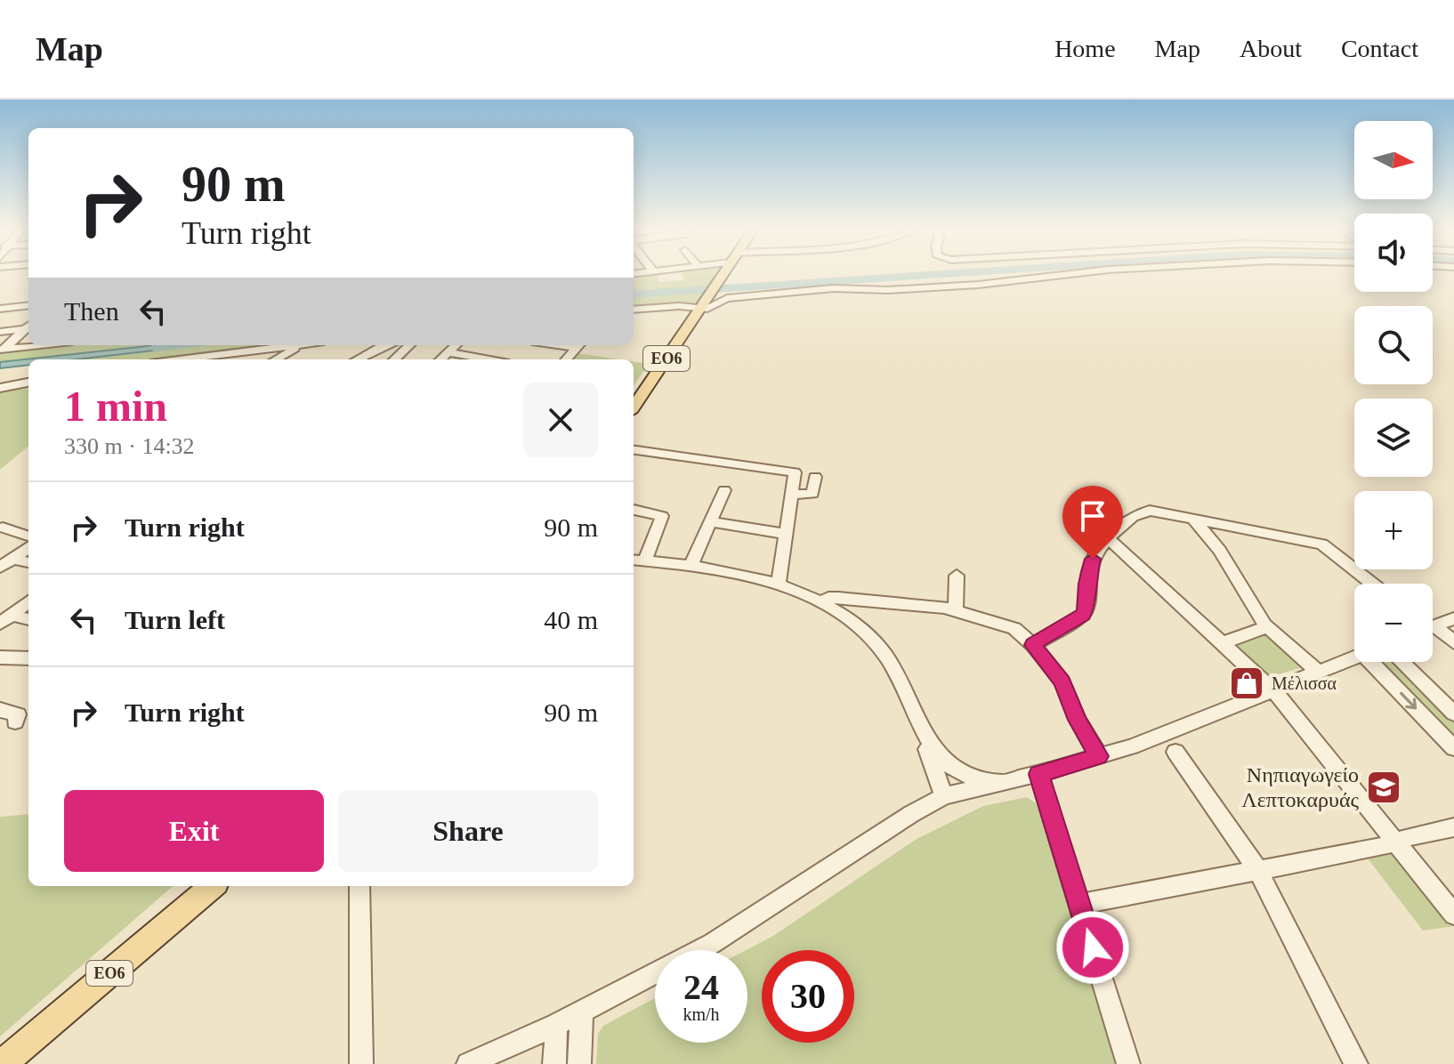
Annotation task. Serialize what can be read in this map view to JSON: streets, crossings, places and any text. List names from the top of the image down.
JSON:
{
  "streets": {
    "main road": ["ΕΟ6"]
  },
  "places": {
    "shop": ["Μέλισσα"],
    "school or university": ["Νηπιαγωγείο Λεπτοκαρυάς"]
  },
  "north": "right",
  "page": {
    "header": "Map",
    "nav": [
      "Home",
      "Map",
      "About",
      "Contact"
    ],
    "map_buttons": ["+", "−"],
    "turn": ["90 m", "Turn right"],
    "then": "Then",
    "heading": ["1 min", "330 m · 14:32"],
    "list": [
      {
        "name": "Turn right",
        "value": "90 m"
      },
      {
        "name": "Turn left",
        "value": "40 m"
      },
      {
        "name": "Turn right",
        "value": "90 m"
      }
    ],
    "buttons": ["Exit", "Share"],
    "speed": "24 km/h",
    "limit": "30"
  }
}
